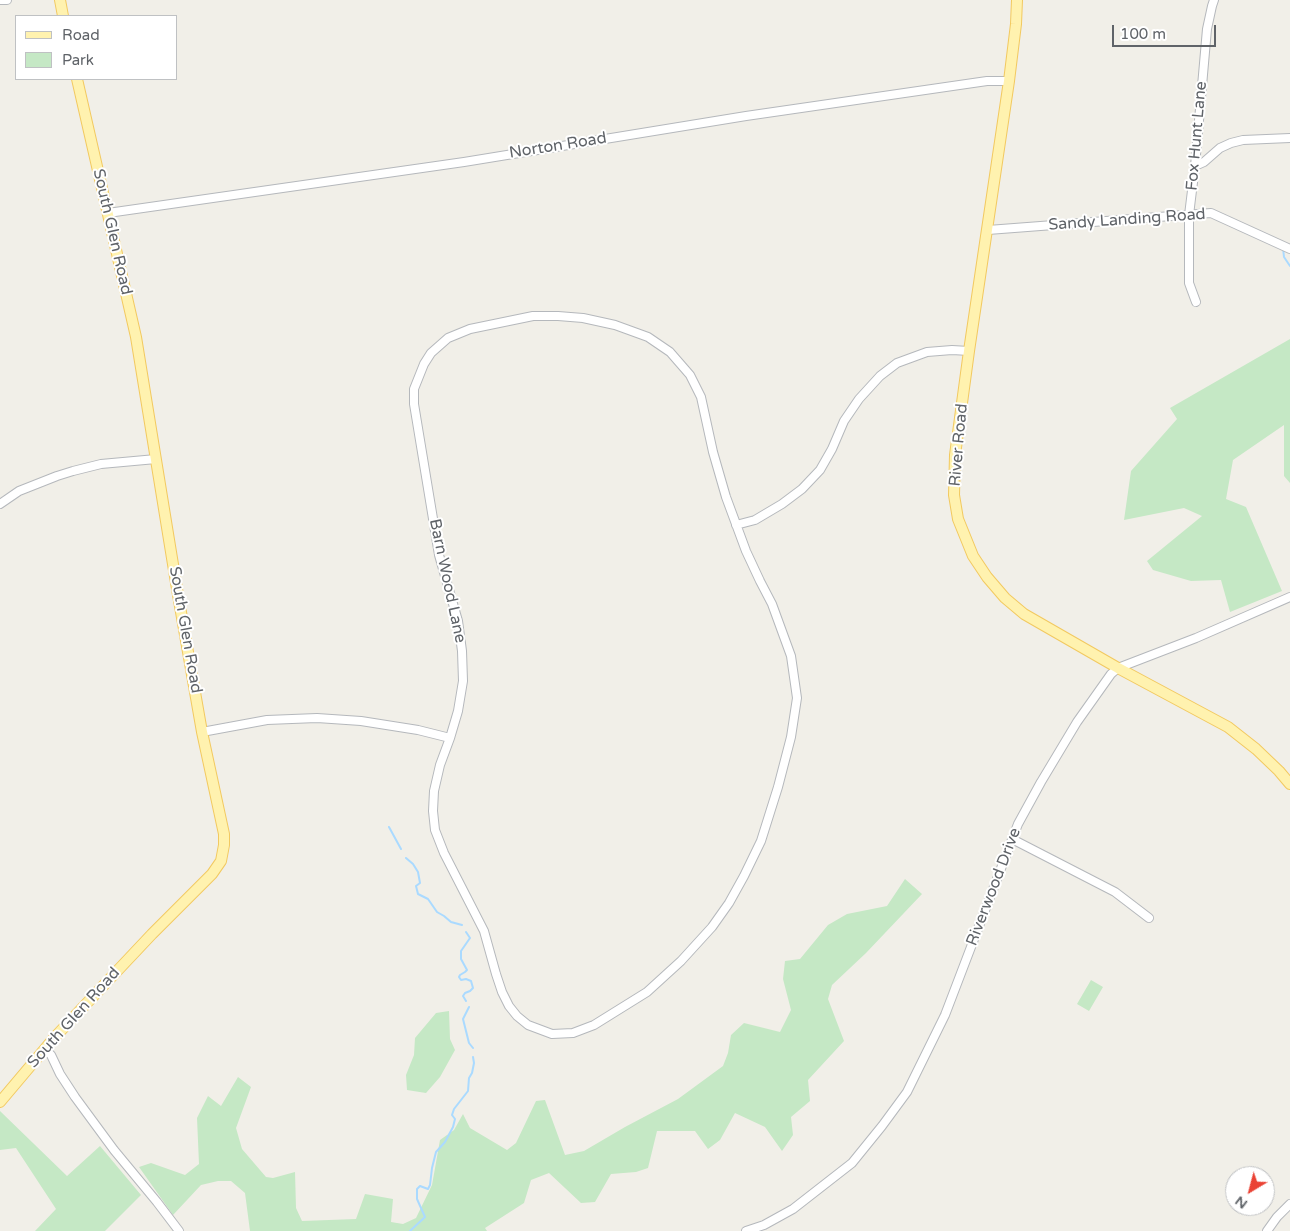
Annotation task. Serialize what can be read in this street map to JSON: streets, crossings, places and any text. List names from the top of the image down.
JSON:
{
  "streets": {
    "main road": ["South Glen Road", "River Road"],
    "street": [
      "Fox Hunt Lane",
      "Norton Road",
      "Sandy Landing Road",
      "Barn Wood Lane",
      "Riverwood Drive"
    ]
  },
  "crossings": [
    ["Fox Hunt Lane", "Sandy Landing Road"],
    ["Norton Road", "South Glen Road"],
    ["Norton Road", "River Road"],
    ["Sandy Landing Road", "River Road"],
    ["River Road", "Riverwood Drive"]
  ],
  "legend": ["Road", "Park"],
  "scale_bar": "100 m",
  "north": "bottom left"
}
